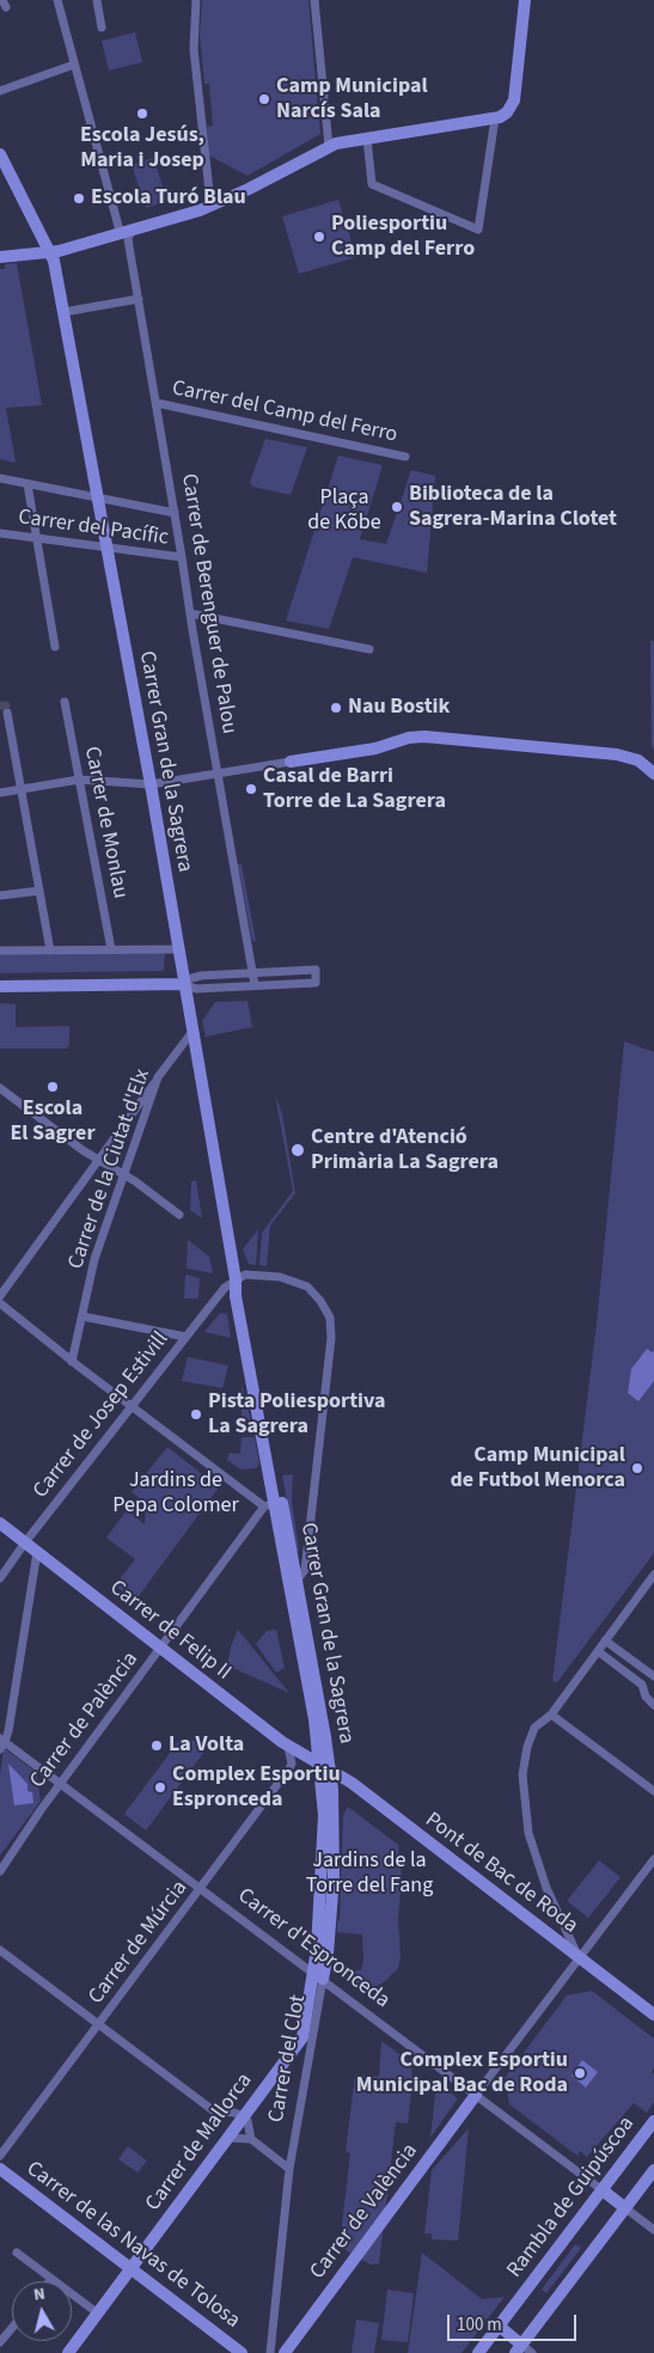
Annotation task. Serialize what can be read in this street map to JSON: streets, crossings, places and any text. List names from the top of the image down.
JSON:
{
  "streets": {
    "street": [
      "Carrer del Camp del Ferro",
      "Carrer del Pacífic",
      "Carrer de Berenguer de Palou",
      "Carrer Gran de la Sagrera",
      "Carrer de Monlau",
      "Carrer de la Ciutat d'Elx",
      "Carrer de Josep Estivill",
      "Carrer de Felip II",
      "Carrer de Palència",
      "Pont de Bac de Roda",
      "Carrer de Múrcia",
      "Carrer d'Espronceda",
      "Carrer del Clot",
      "Carrer de Mallorca",
      "Rambla de Guipúscoa",
      "Carrer de València",
      "Carrer de las Navas de Tolosa"
    ]
  },
  "crossings": [
    ["Carrer del Camp del Ferro", "Carrer de Berenguer de Palou"],
    ["Carrer del Pacífic", "Carrer de Berenguer de Palou"],
    ["Carrer del Pacífic", "Carrer Gran de la Sagrera"],
    ["Carrer Gran de la Sagrera", "Carrer de la Ciutat d'Elx"],
    ["Carrer Gran de la Sagrera", "Carrer de Josep Estivill"],
    ["Carrer Gran de la Sagrera", "Carrer de Felip II"],
    ["Carrer Gran de la Sagrera", "Carrer de Palència"],
    ["Carrer Gran de la Sagrera", "Pont de Bac de Roda"],
    ["Carrer Gran de la Sagrera", "Carrer del Clot"],
    ["Carrer de Josep Estivill", "Carrer de Felip II"],
    ["Carrer de Felip II", "Carrer de Palència"],
    ["Carrer de Felip II", "Pont de Bac de Roda"],
    ["Carrer de Felip II", "Carrer de Múrcia"],
    ["Carrer de Felip II", "Carrer del Clot"],
    ["Carrer de Palència", "Carrer d'Espronceda"],
    ["Pont de Bac de Roda", "Carrer del Clot"],
    ["Carrer de Múrcia", "Carrer d'Espronceda"],
    ["Carrer d'Espronceda", "Carrer del Clot"],
    ["Carrer d'Espronceda", "Carrer de Mallorca"],
    ["Carrer d'Espronceda", "Rambla de Guipúscoa"],
    ["Carrer d'Espronceda", "Carrer de València"],
    ["Carrer del Clot", "Carrer de Mallorca"],
    ["Carrer de Mallorca", "Carrer de las Navas de Tolosa"]
  ],
  "parks": ["Plaça de Kõbe", "Jardins de Pepa Colomer", "Jardins de la Torre del Fang"],
  "places": [
    "Camp Municipal Narcís Sala",
    "Escola Jesús, Maria i Josep",
    "Escola Turó Blau",
    "Poliesportiu Camp del Ferro",
    "Biblioteca de la Sagrera-Marina Clotet",
    "Nau Bostik",
    "Casal de Barri Torre de La Sagrera",
    "Escola El Sagrer",
    "Centre d'Atenció Primària La Sagrera",
    "Pista Poliesportiva La Sagrera",
    "Camp Municipal de Futbol Menorca",
    "La Volta",
    "Complex Esportiu Espronceda",
    "Complex Esportiu Municipal Bac de Roda"
  ],
  "scale_bar": "100 m",
  "north": "top"
}
